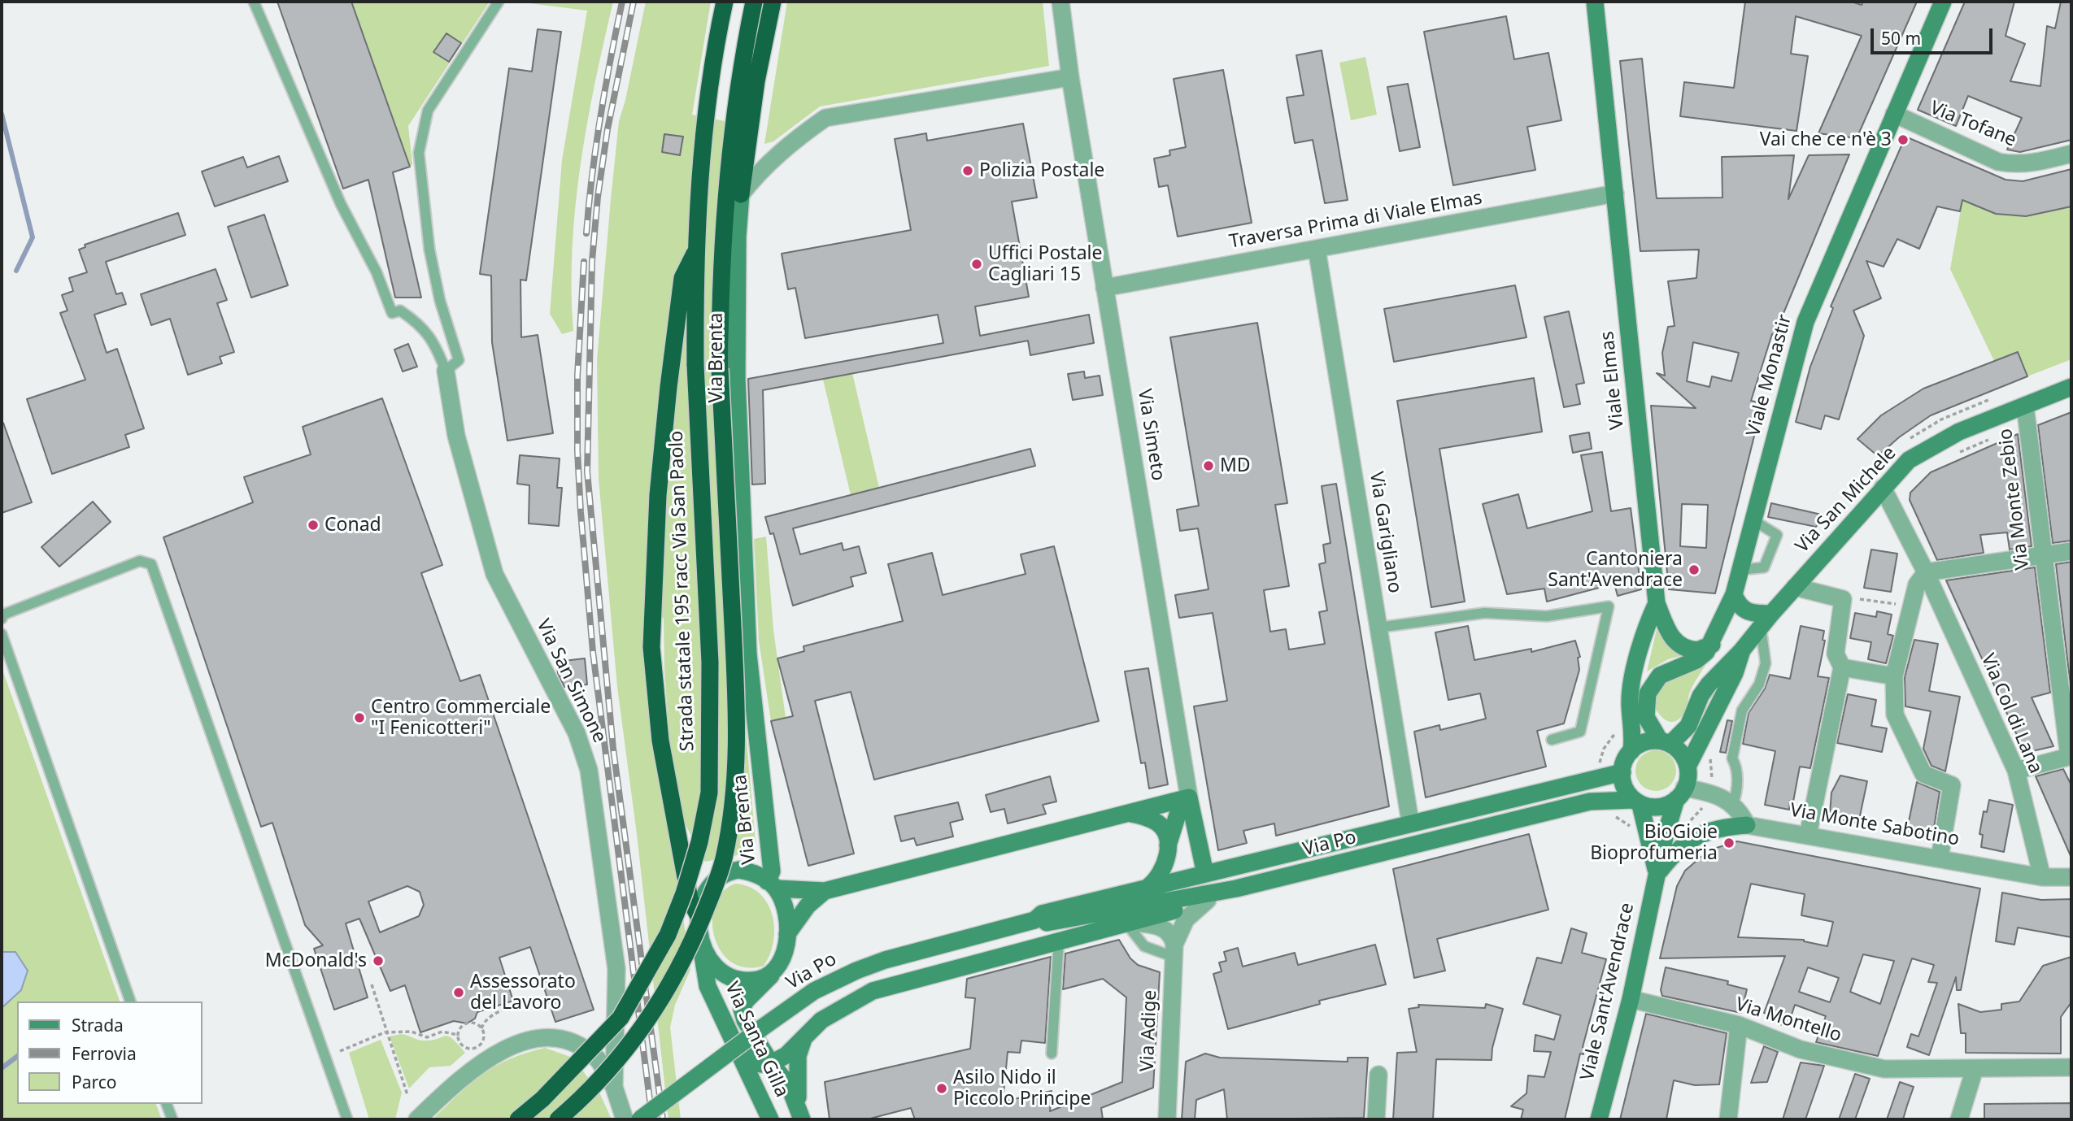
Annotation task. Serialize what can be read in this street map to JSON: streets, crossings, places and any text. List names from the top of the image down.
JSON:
{
  "streets": {
    "highway": ["Strada statale 195 racc Via San Paolo"],
    "main road": [
      "Via Brenta",
      "Viale Monastir",
      "Viale Elmas",
      "Via Simeto",
      "Via San Michele",
      "Via Po",
      "Viale Sant'Avendrace",
      "Via Santa Gilla"
    ],
    "street": [
      "Via Tofane",
      "Traversa Prima di Viale Elmas",
      "Via Monte Zebio",
      "Via Garigliano",
      "Via San Simone",
      "Via Col di Lana",
      "Via Monte Sabotino",
      "Via Montello",
      "Via Adige"
    ]
  },
  "crossings": [
    ["Via Tofane", "Viale Monastir"],
    ["Traversa Prima di Viale Elmas", "Viale Elmas"],
    ["Traversa Prima di Viale Elmas", "Via Simeto"],
    ["Traversa Prima di Viale Elmas", "Via Garigliano"],
    ["Via Brenta", "Via Santa Gilla"],
    ["Viale Monastir", "Viale Elmas"],
    ["Viale Monastir", "Via San Michele"],
    ["Viale Monastir", "Via Po"],
    ["Viale Monastir", "Viale Sant'Avendrace"],
    ["Viale Elmas", "Via San Michele"],
    ["Viale Elmas", "Via Po"],
    ["Viale Elmas", "Viale Sant'Avendrace"],
    ["Via Simeto", "Via Po"],
    ["Via Monte Zebio", "Via San Michele"],
    ["Via San Michele", "Via Col di Lana"],
    ["Via San Michele", "Via Po"],
    ["Via San Michele", "Viale Sant'Avendrace"],
    ["Via Garigliano", "Via Po"],
    ["Via Col di Lana", "Via Monte Sabotino"],
    ["Via Po", "Viale Sant'Avendrace"],
    ["Viale Sant'Avendrace", "Via Montello"]
  ],
  "places": [
    "Vai che ce n'è 3",
    "Polizia Postale",
    "Uffici Postale Cagliari 15",
    "MD",
    "Conad",
    "Cantoniera Sant'Avendrace",
    "Centro Commerciale \"I Fenicotteri\"",
    "BioGioie Bioprofumeria",
    "McDonald's",
    "Assessorato del Lavoro",
    "Asilo Nido il Piccolo Principe"
  ],
  "legend": ["Strada", "Ferrovia", "Parco"],
  "scale_bar": "50 m"
}
